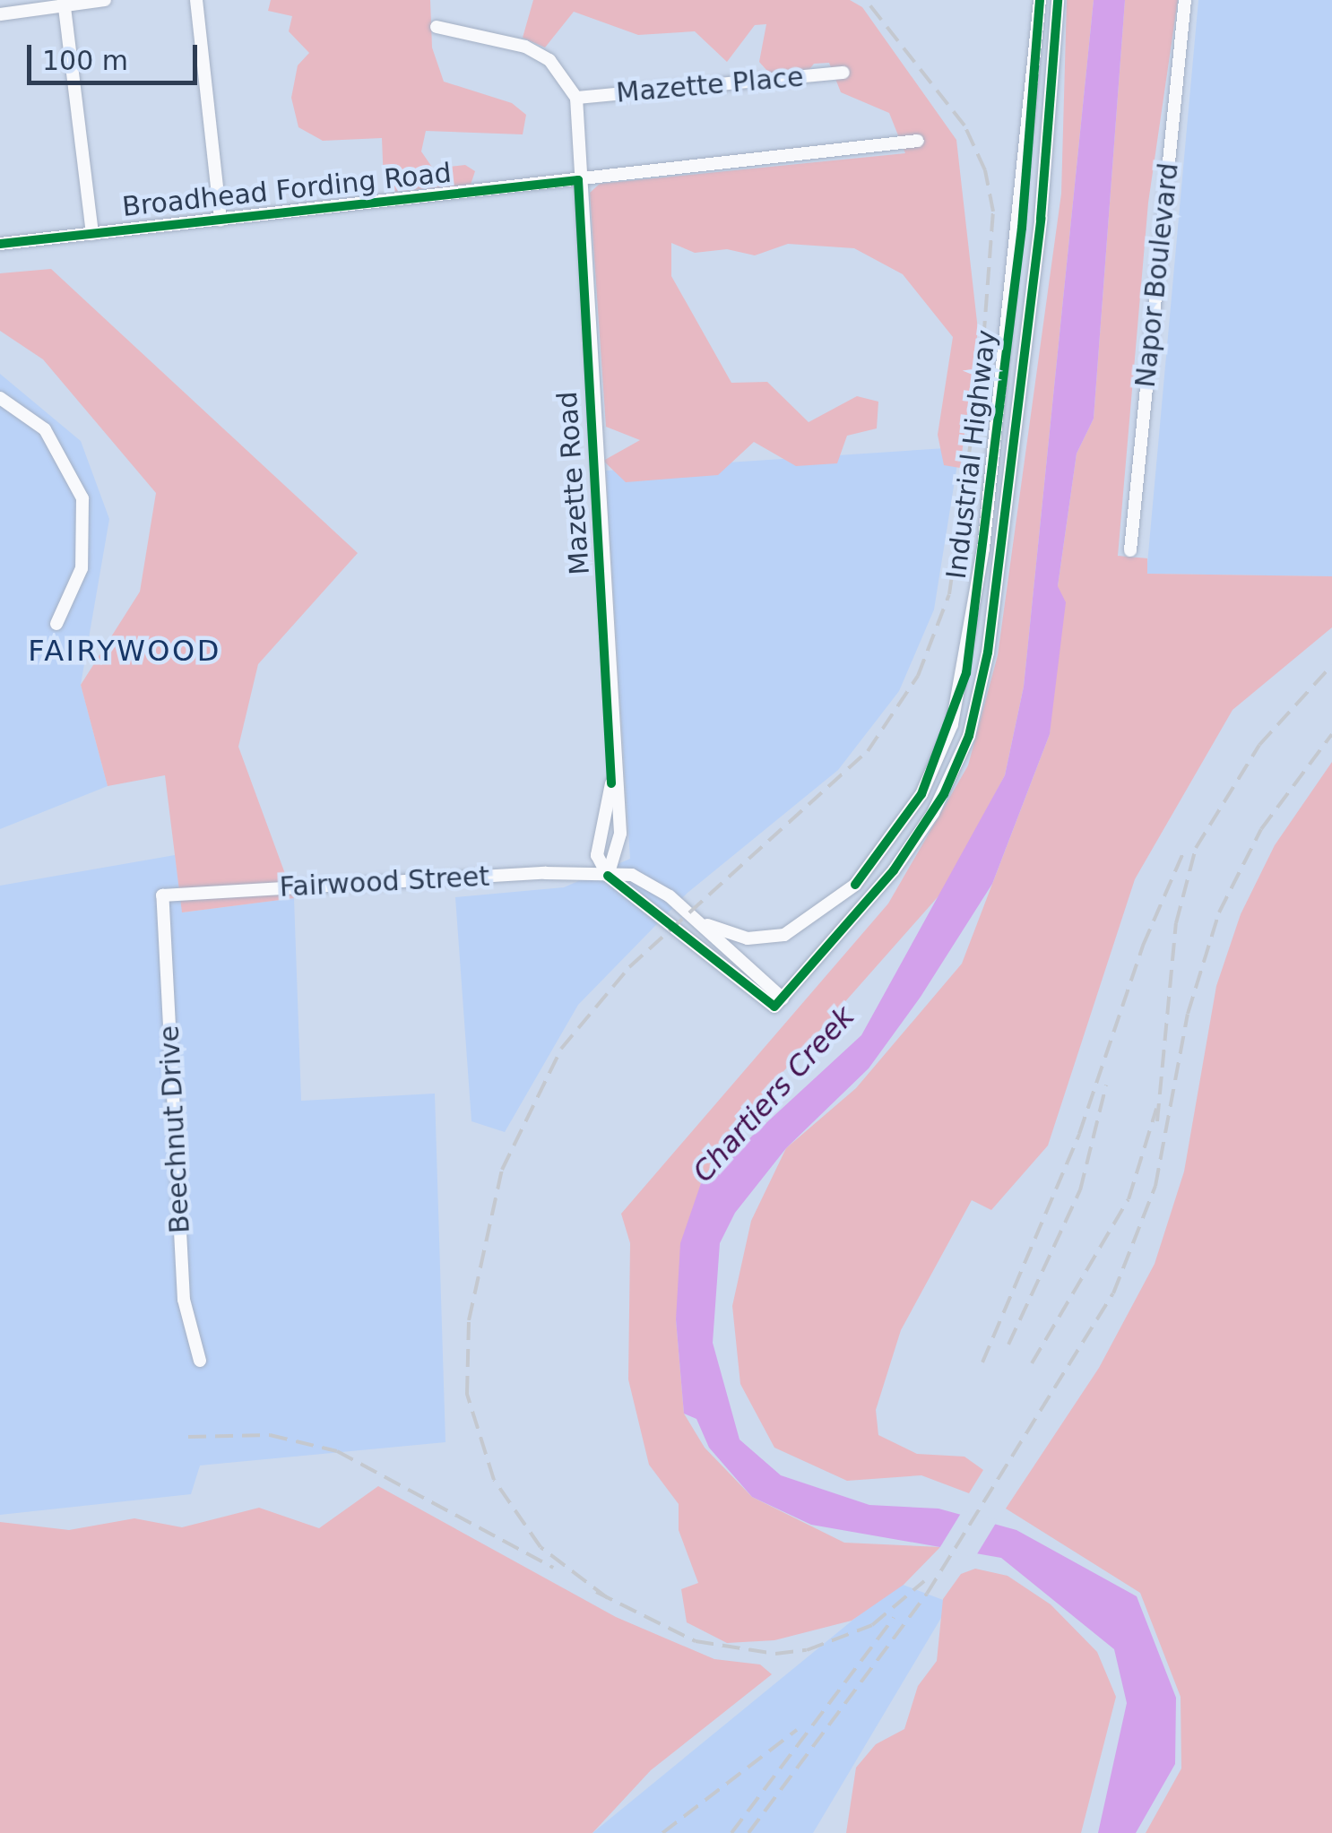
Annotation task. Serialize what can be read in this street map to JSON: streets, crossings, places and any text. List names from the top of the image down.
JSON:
{
  "streets": {
    "street": [
      "Mazette Place",
      "Broadhead Fording Road",
      "Napor Boulevard",
      "Industrial Highway",
      "Mazette Road",
      "Fairwood Street",
      "Beechnut Drive"
    ]
  },
  "crossings": [
    ["Mazette Place", "Mazette Road"],
    ["Broadhead Fording Road", "Mazette Road"],
    ["Industrial Highway", "Fairwood Street"],
    ["Mazette Road", "Fairwood Street"],
    ["Fairwood Street", "Beechnut Drive"]
  ],
  "districts": ["FAIRYWOOD"],
  "water": ["Chartiers Creek"],
  "scale_bar": "100 m"
}
